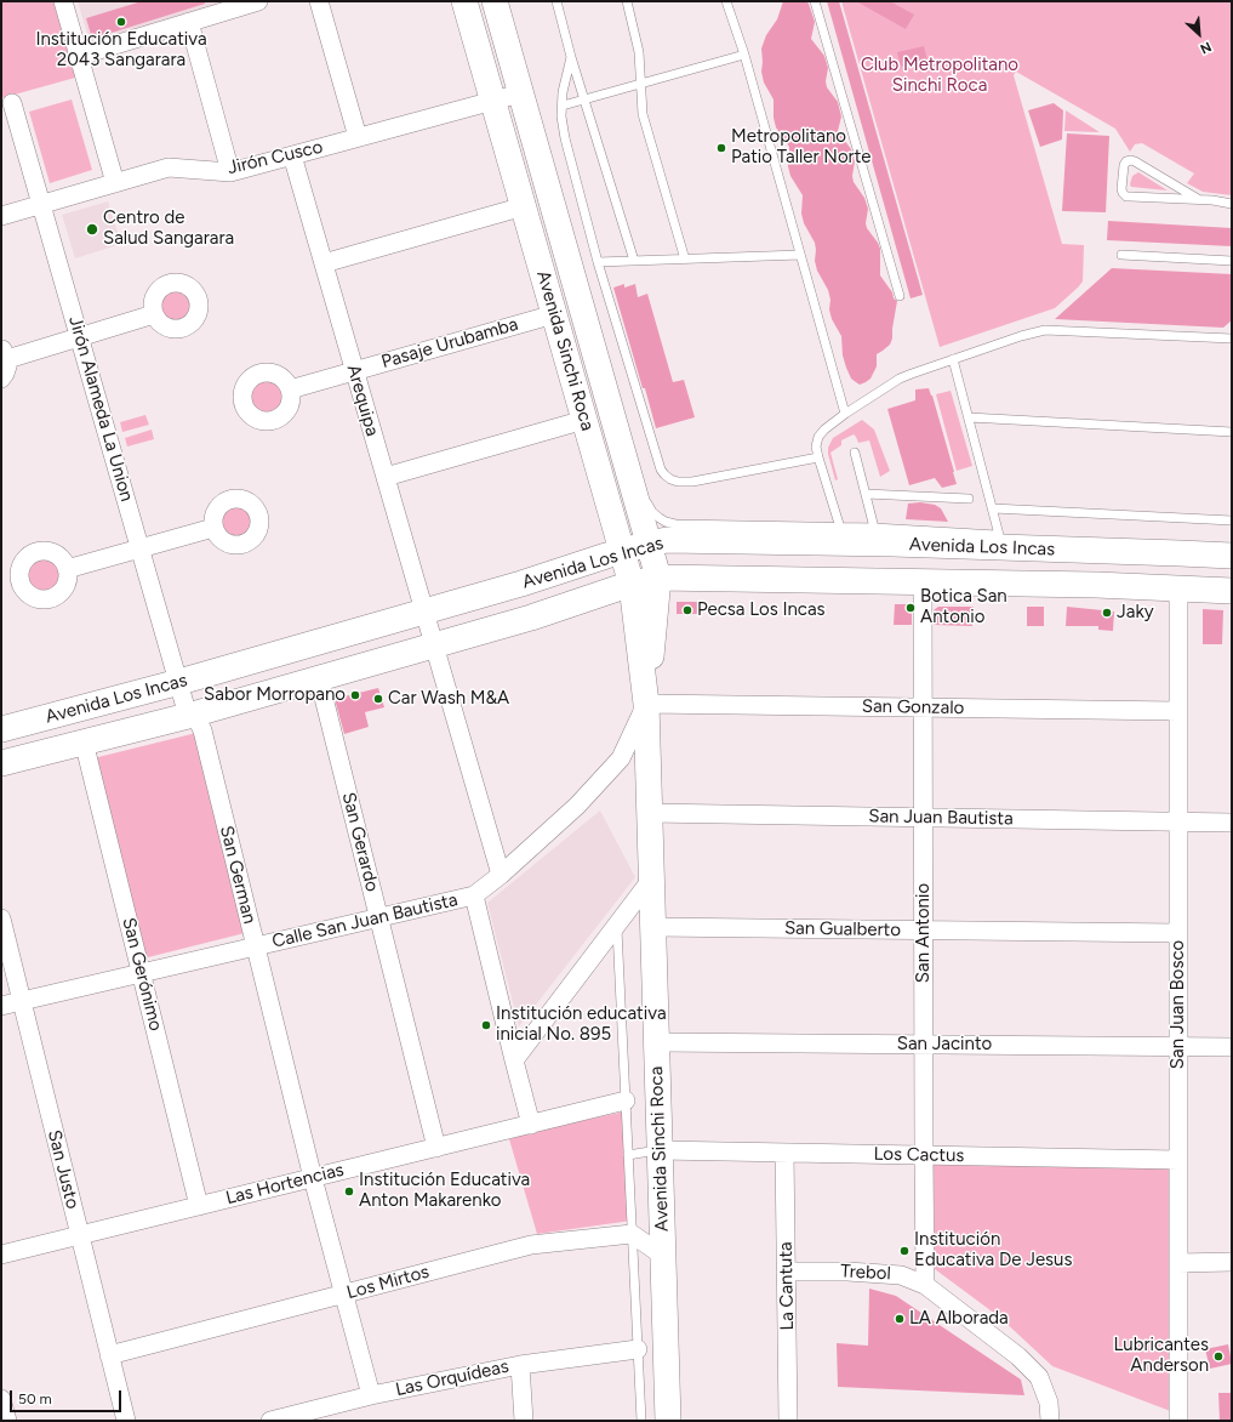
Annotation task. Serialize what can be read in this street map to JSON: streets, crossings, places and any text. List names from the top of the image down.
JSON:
{
  "streets": {
    "main road": ["Avenida Sinchi Roca", "Avenida Los Incas"],
    "street": [
      "Jirón Cusco",
      "Pasaje Urubamba",
      "Arequipa",
      "Jirón Alameda La Union",
      "San Gonzalo",
      "San Juan Bautista",
      "San Gerardo",
      "San German",
      "Calle San Juan Bautista",
      "San Gualberto",
      "San Antonio",
      "San Gerónimo",
      "San Juan Bosco",
      "San Jacinto",
      "Los Cactus",
      "San Justo",
      "Las Hortencias",
      "Trebol",
      "Los Mirtos",
      "La Cantuta",
      "Las Orquídeas"
    ]
  },
  "crossings": [
    ["Jirón Cusco", "Avenida Sinchi Roca"],
    ["Jirón Cusco", "Arequipa"],
    ["Jirón Cusco", "Jirón Alameda La Union"],
    ["Pasaje Urubamba", "Avenida Sinchi Roca"],
    ["Pasaje Urubamba", "Arequipa"],
    ["Avenida Sinchi Roca", "Avenida Los Incas"],
    ["Avenida Sinchi Roca", "San Gonzalo"],
    ["Avenida Sinchi Roca", "San Juan Bautista"],
    ["Avenida Sinchi Roca", "Calle San Juan Bautista"],
    ["Avenida Sinchi Roca", "San Gualberto"],
    ["Avenida Sinchi Roca", "San Jacinto"],
    ["Avenida Sinchi Roca", "Los Cactus"],
    ["Arequipa", "Avenida Los Incas"],
    ["Arequipa", "Calle San Juan Bautista"],
    ["Jirón Alameda La Union", "Avenida Los Incas"],
    ["Jirón Alameda La Union", "San German"],
    ["Avenida Los Incas", "San Gerardo"],
    ["Avenida Los Incas", "San German"],
    ["Avenida Los Incas", "San Antonio"],
    ["Avenida Los Incas", "San Gerónimo"],
    ["Avenida Los Incas", "San Juan Bosco"],
    ["San Gonzalo", "Calle San Juan Bautista"],
    ["San Gonzalo", "San Antonio"],
    ["San Gonzalo", "San Juan Bosco"],
    ["San Juan Bautista", "San Antonio"],
    ["San Juan Bautista", "San Juan Bosco"],
    ["San Gerardo", "Calle San Juan Bautista"],
    ["San Gerardo", "Las Hortencias"],
    ["San German", "Calle San Juan Bautista"],
    ["San German", "Las Hortencias"],
    ["San German", "Los Mirtos"],
    ["San German", "Las Orquídeas"],
    ["Calle San Juan Bautista", "San Gerónimo"],
    ["Calle San Juan Bautista", "San Justo"],
    ["San Gualberto", "San Antonio"],
    ["San Gualberto", "San Juan Bosco"],
    ["San Antonio", "San Jacinto"],
    ["San Antonio", "Los Cactus"],
    ["San Antonio", "Trebol"],
    ["San Gerónimo", "Las Hortencias"],
    ["San Juan Bosco", "San Jacinto"],
    ["San Juan Bosco", "Los Cactus"],
    ["Los Cactus", "La Cantuta"],
    ["San Justo", "Las Hortencias"],
    ["San Justo", "Los Mirtos"],
    ["Trebol", "La Cantuta"]
  ],
  "parks": ["Club Metropolitano Sinchi Roca"],
  "places": [
    "Institución Educativa 2043 Sangarara",
    "Metropolitano Patio Taller Norte",
    "Centro de Salud Sangarara",
    "Botica San Antonio",
    "Pecsa Los Incas",
    "Jaky",
    "Sabor Morropano",
    "Car Wash M&A",
    "Institución educativa inicial No. 895",
    "Institución Educativa Anton Makarenko",
    "Institución Educativa De Jesus",
    "LA Alborada",
    "Lubricantes Anderson"
  ],
  "scale_bar": "50 m",
  "north": "bottom right"
}
